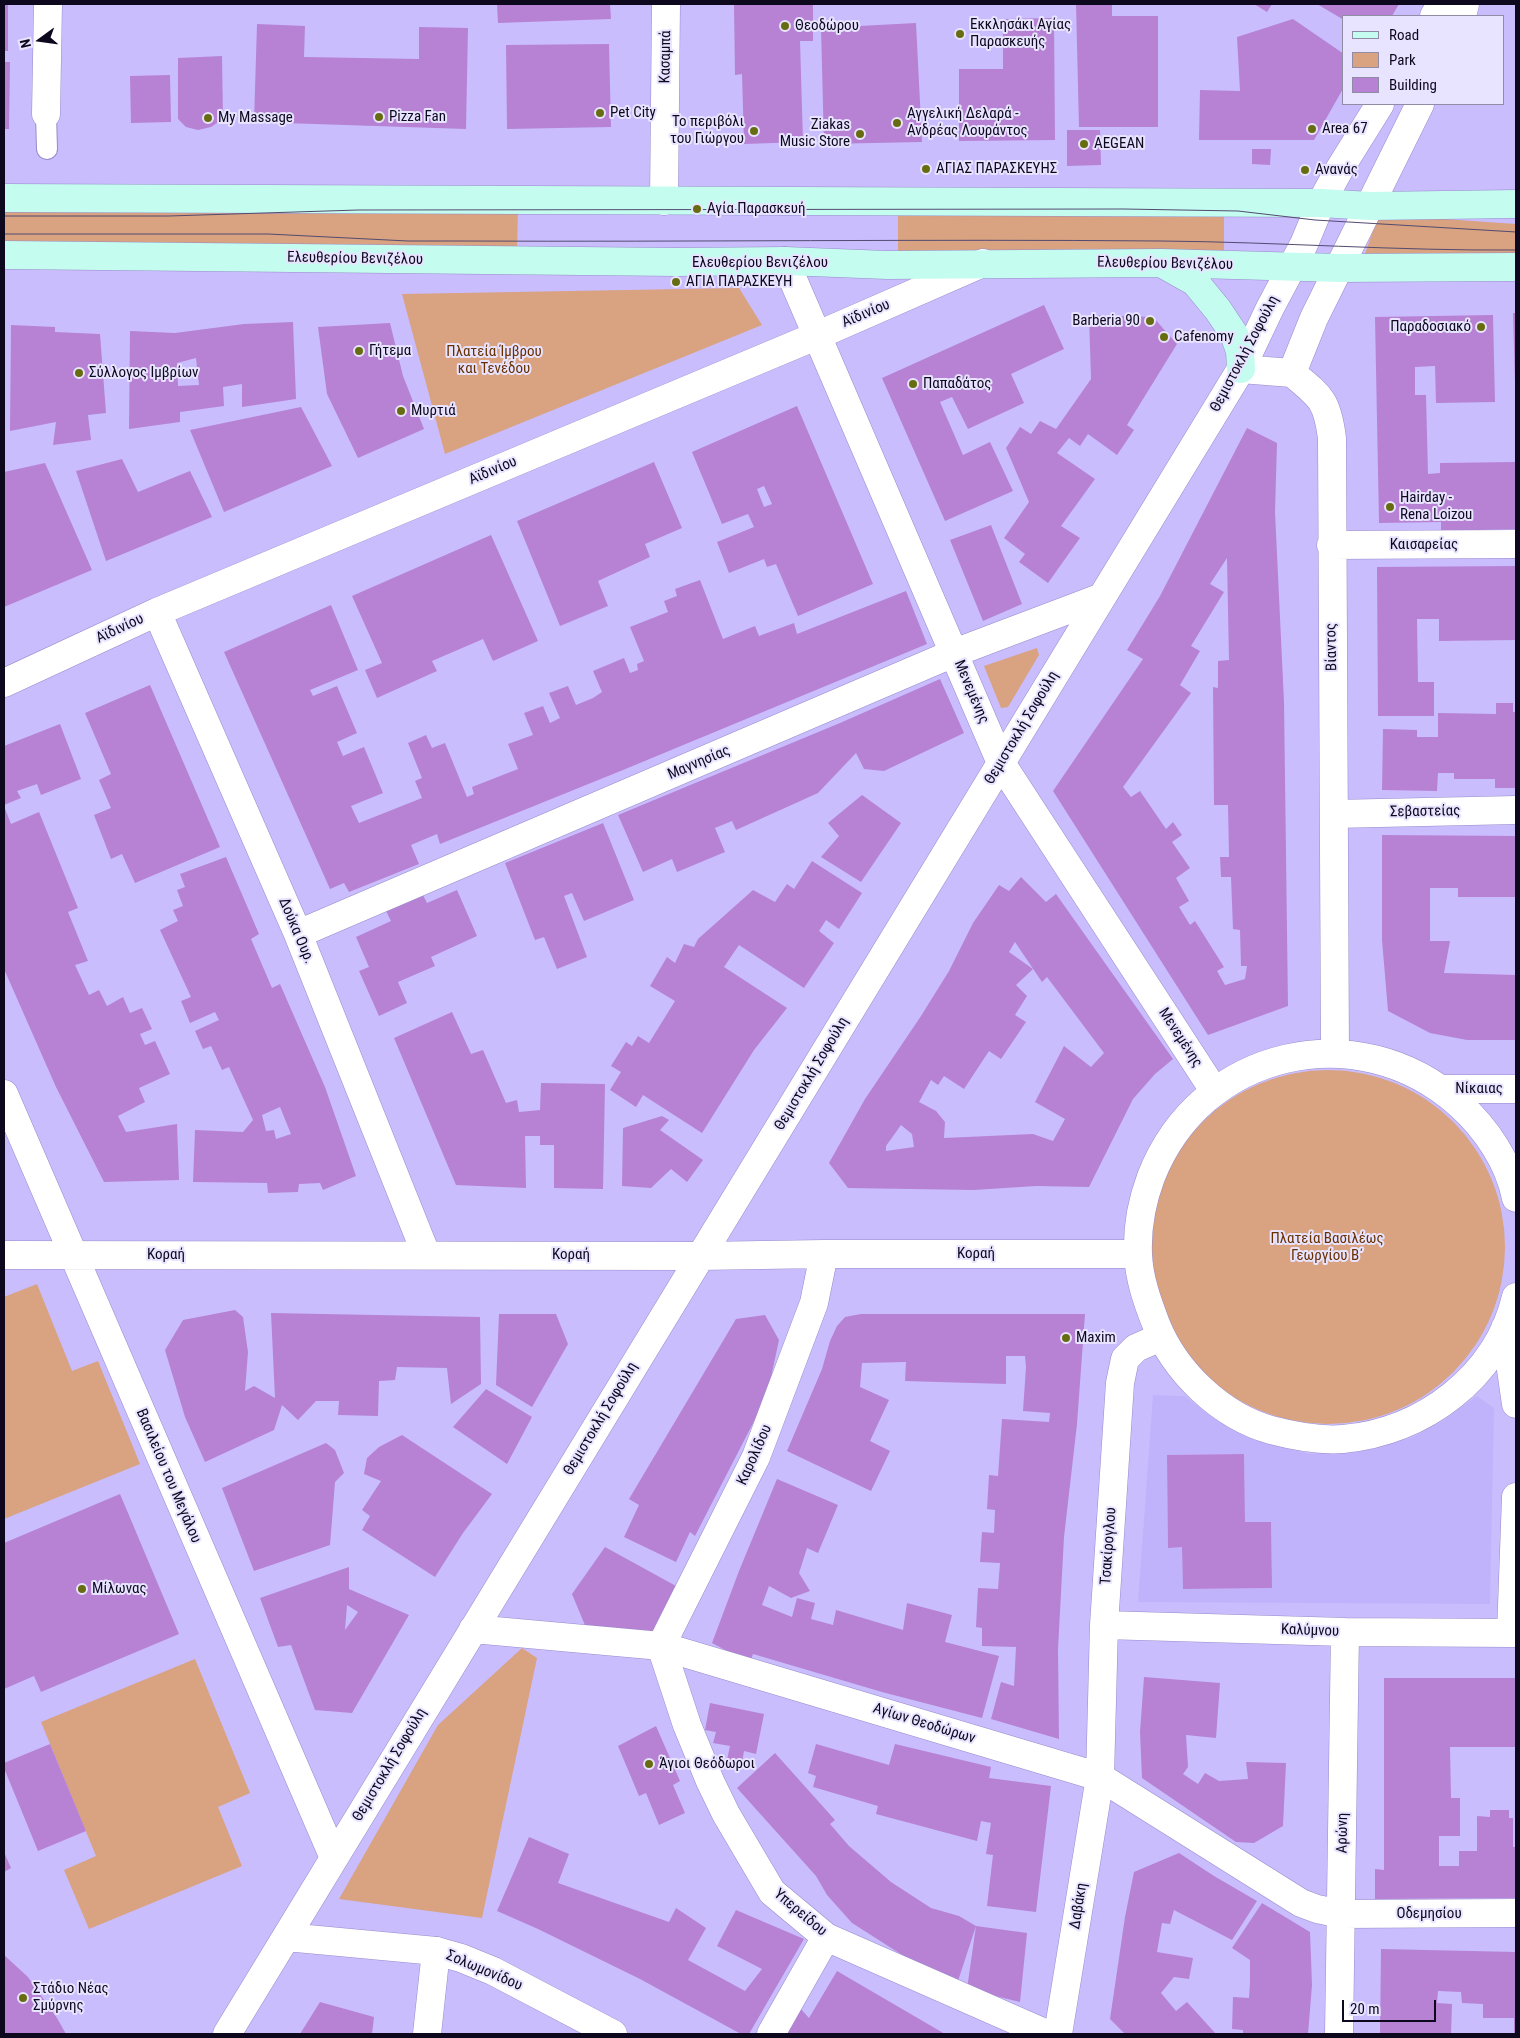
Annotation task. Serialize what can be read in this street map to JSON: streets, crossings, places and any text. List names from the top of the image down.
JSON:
{
  "streets": {
    "main road": ["Ελευθερίου Βενιζέλου"],
    "street": [
      "Κασαμπά",
      "Αϊδινίου",
      "Θεμιστοκλή Σοφούλη",
      "Καισαρείας",
      "Βίαντος",
      "Μενεμένης",
      "Μαγνησίας",
      "Σεβαστείας",
      "Δούκα Ουρ.",
      "Νίκαιας",
      "Κοραή",
      "Καρολίδου",
      "Βασιλείου του Μεγάλου",
      "Τσακίρογλου",
      "Καλύμνου",
      "Αγίων Θεοδώρων",
      "Αρώνη",
      "Δαβάκη",
      "Υπερείδου",
      "Οδεμησίου",
      "Σολωμονίδου"
    ]
  },
  "crossings": [
    ["Ελευθερίου Βενιζέλου", "Αϊδινίου"],
    ["Ελευθερίου Βενιζέλου", "Θεμιστοκλή Σοφούλη"],
    ["Ελευθερίου Βενιζέλου", "Μενεμένης"],
    ["Αϊδινίου", "Μενεμένης"],
    ["Αϊδινίου", "Δούκα Ουρ."],
    ["Θεμιστοκλή Σοφούλη", "Μενεμένης"],
    ["Θεμιστοκλή Σοφούλη", "Μαγνησίας"],
    ["Θεμιστοκλή Σοφούλη", "Κοραή"],
    ["Θεμιστοκλή Σοφούλη", "Βασιλείου του Μεγάλου"],
    ["Θεμιστοκλή Σοφούλη", "Αγίων Θεοδώρων"],
    ["Θεμιστοκλή Σοφούλη", "Σολωμονίδου"],
    ["Καισαρείας", "Βίαντος"],
    ["Βίαντος", "Σεβαστείας"],
    ["Μενεμένης", "Μαγνησίας"],
    ["Μαγνησίας", "Δούκα Ουρ."],
    ["Δούκα Ουρ.", "Κοραή"],
    ["Κοραή", "Καρολίδου"],
    ["Κοραή", "Βασιλείου του Μεγάλου"],
    ["Καρολίδου", "Αγίων Θεοδώρων"],
    ["Καρολίδου", "Υπερείδου"],
    ["Τσακίρογλου", "Καλύμνου"],
    ["Τσακίρογλου", "Αγίων Θεοδώρων"],
    ["Τσακίρογλου", "Δαβάκη"],
    ["Καλύμνου", "Αρώνη"],
    ["Αγίων Θεοδώρων", "Αρώνη"],
    ["Αγίων Θεοδώρων", "Δαβάκη"],
    ["Αγίων Θεοδώρων", "Υπερείδου"],
    ["Αγίων Θεοδώρων", "Οδεμησίου"],
    ["Αρώνη", "Οδεμησίου"]
  ],
  "parks": ["Πλατεία Ίμβρου και Τενέδου", "Πλατεία Βασιλέως Γεωργίου Β΄"],
  "places": [
    "Θεοδώρου",
    "Εκκλησάκι Αγίας Παρασκευής",
    "Pet City",
    "Pizza Fan",
    "My Massage",
    "Αγγελική Δελαρά - Ανδρέας Λουράντος",
    "Area 67",
    "Το περιβόλι του Γιώργου",
    "Ziakas Music Store",
    "AEGEAN",
    "ΑΓΙΑΣ ΠΑΡΑΣΚΕΥΗΣ",
    "Ανανάς",
    "Αγία Παρασκευή",
    "ΑΓΙΑ ΠΑΡΑΣΚΕΥΗ",
    "Barberia 90",
    "Παραδοσιακό",
    "Cafenomy",
    "Γήτεμα",
    "Σύλλογος Ιμβρίων",
    "Παπαδάτος",
    "Μυρτιά",
    "Hairday - Rena Loizou",
    "Maxim",
    "Μίλωνας",
    "Άγιοι Θεόδωροι",
    "Στάδιο Νέας Σμύρνης"
  ],
  "legend": ["Road", "Park", "Building"],
  "scale_bar": "20 m",
  "north": "left"
}
